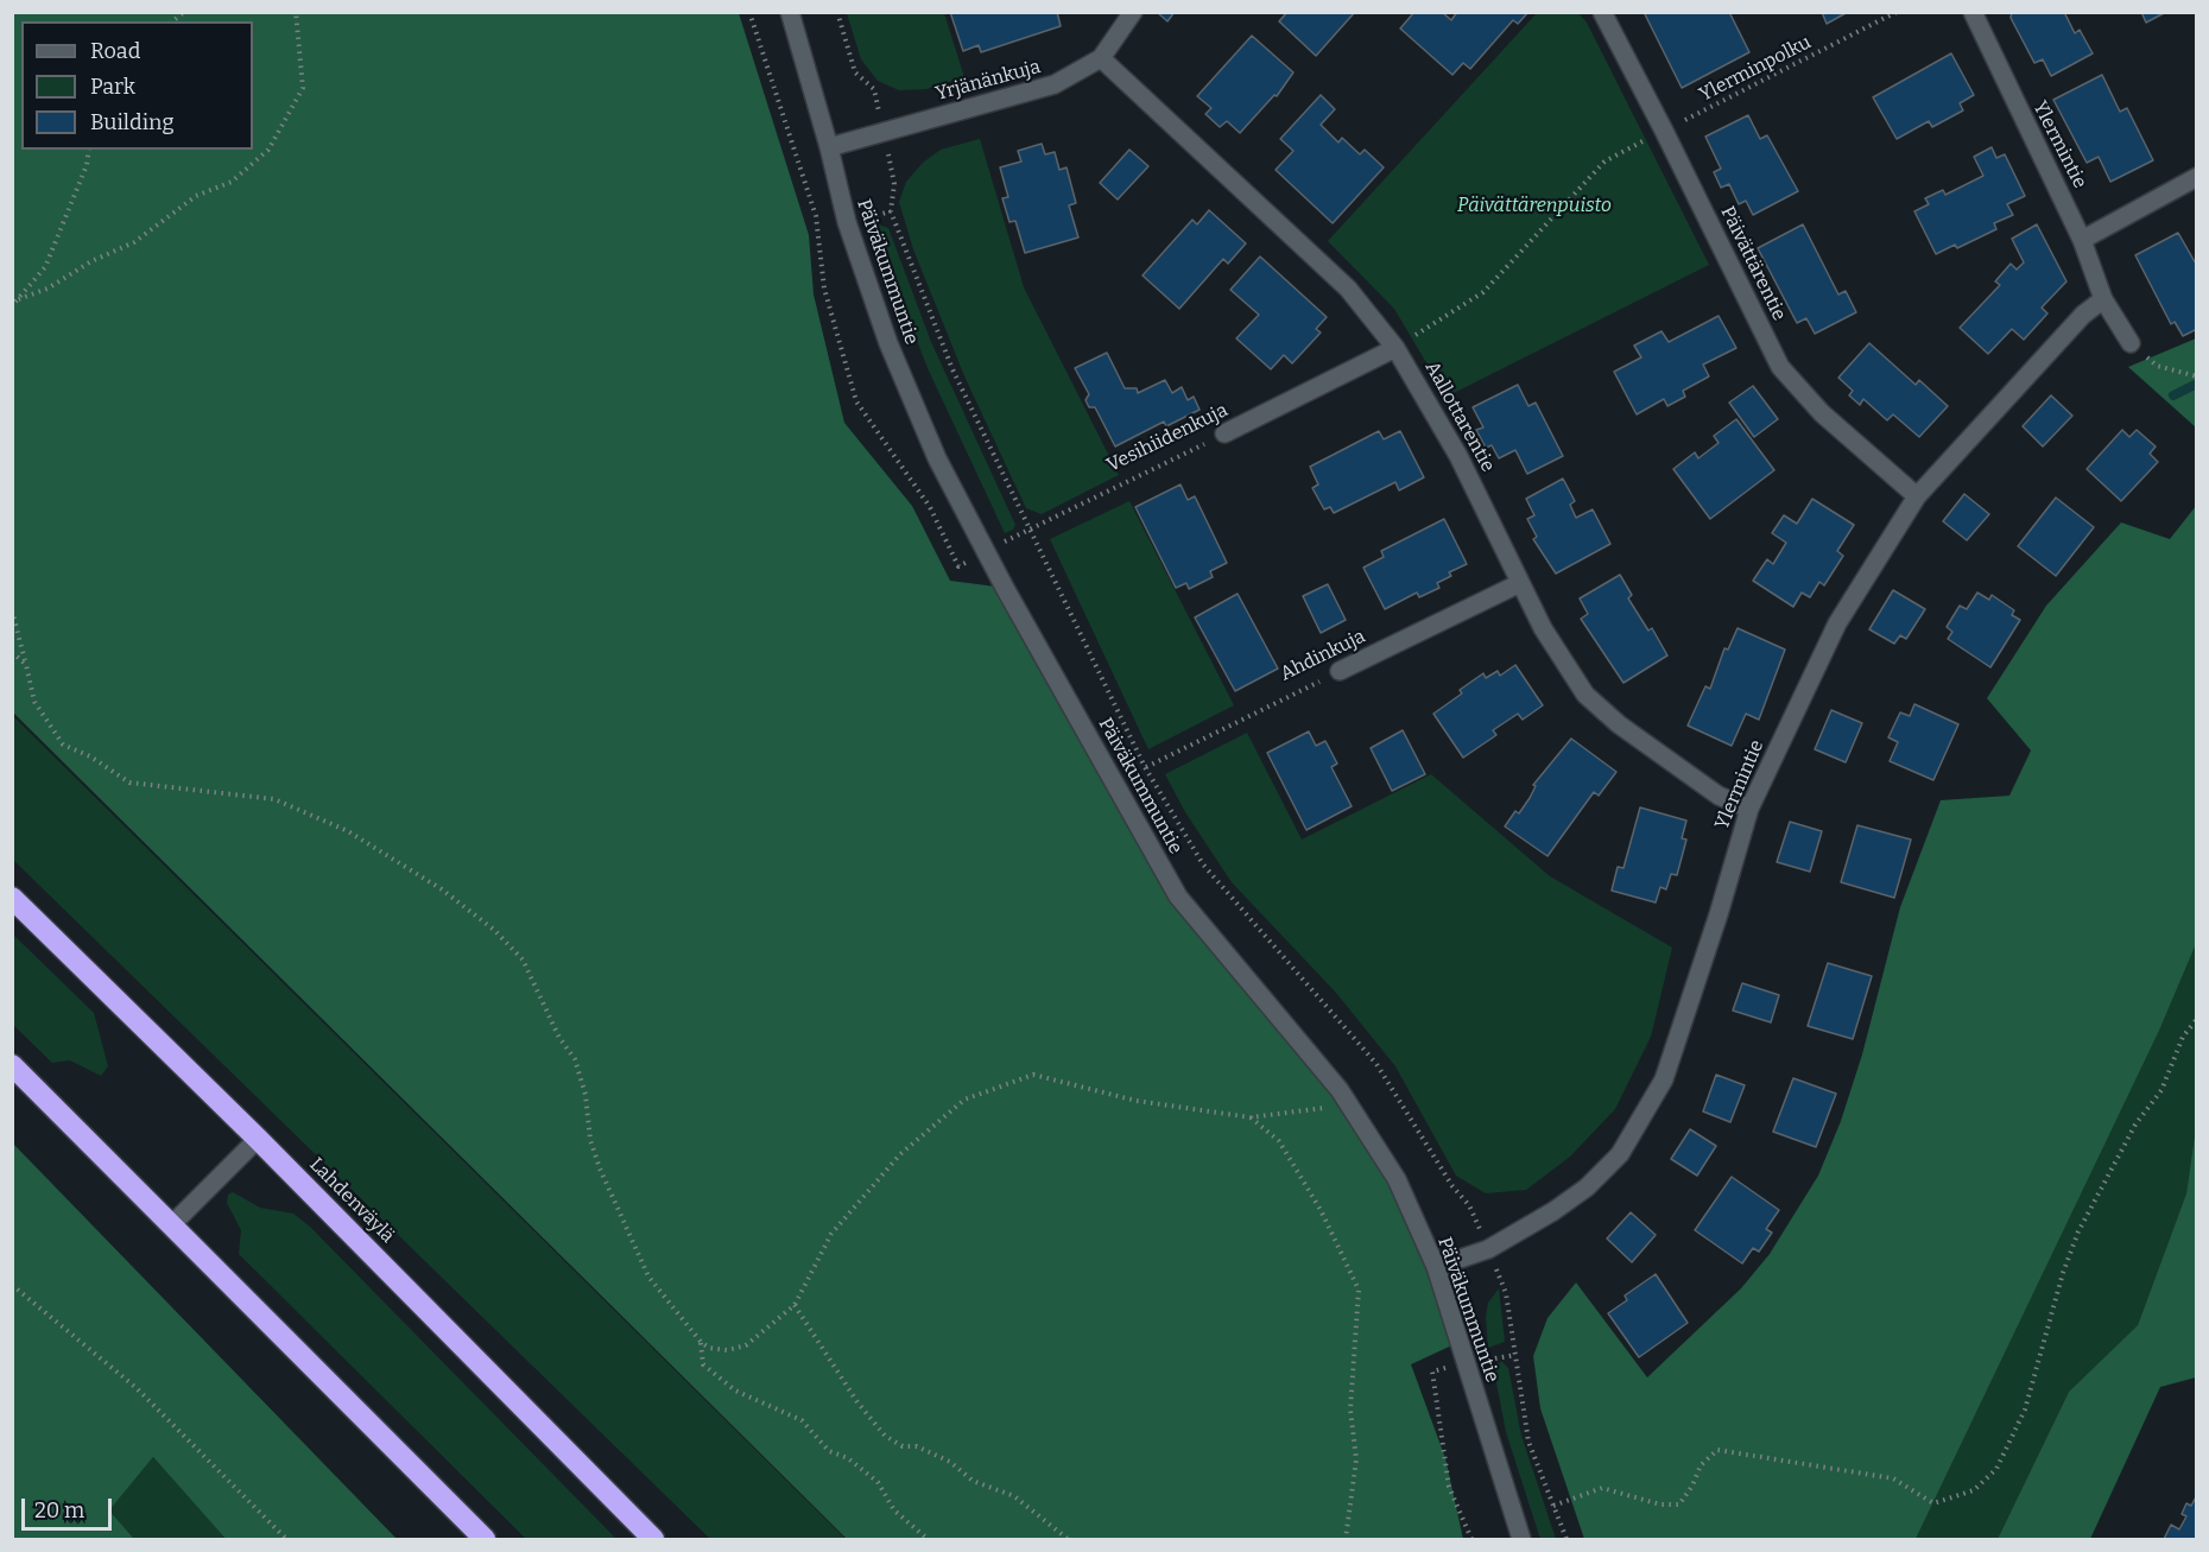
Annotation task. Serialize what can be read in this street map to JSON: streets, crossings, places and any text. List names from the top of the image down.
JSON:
{
  "streets": {
    "highway": ["Lahdenväylä"],
    "street": [
      "Yrjänänkuja",
      "Ylermintie",
      "Päivättärentie",
      "Päiväkummuntie",
      "Aallottarentie",
      "Vesihiidenkuja",
      "Ahdinkuja"
    ],
    "path": ["Ylerminpolku"]
  },
  "crossings": [
    ["Ylerminpolku", "Päivättärentie"],
    ["Ylerminpolku", "Aallottarentie"],
    ["Ylerminpolku", "Vesihiidenkuja"],
    ["Yrjänänkuja", "Päiväkummuntie"],
    ["Yrjänänkuja", "Aallottarentie"],
    ["Ylermintie", "Päivättärentie"],
    ["Ylermintie", "Päiväkummuntie"],
    ["Ylermintie", "Aallottarentie"],
    ["Päiväkummuntie", "Vesihiidenkuja"],
    ["Aallottarentie", "Vesihiidenkuja"],
    ["Aallottarentie", "Ahdinkuja"]
  ],
  "parks": ["Päivättärenpuisto"],
  "legend": ["Road", "Park", "Building"],
  "scale_bar": "20 m"
}
